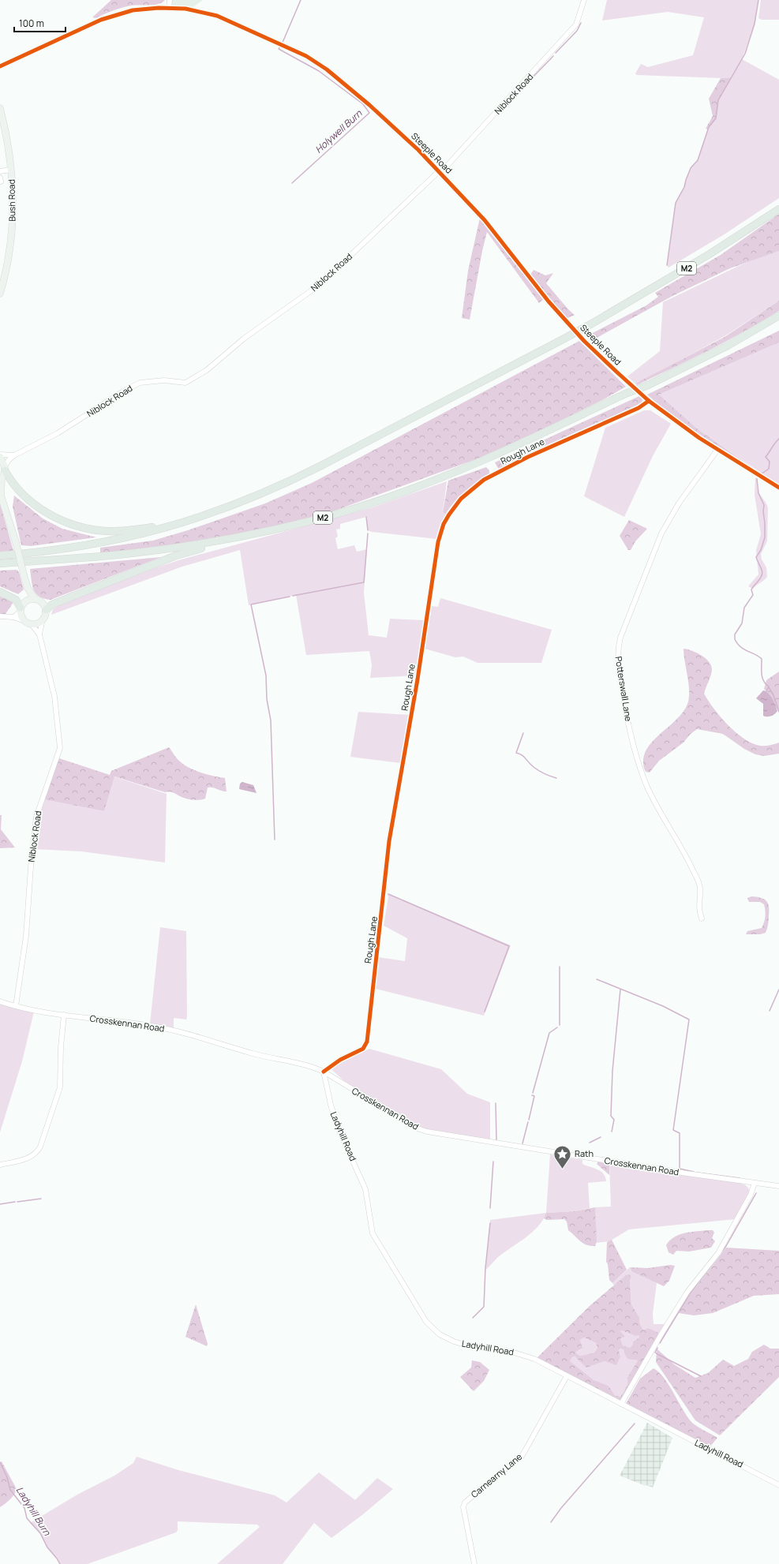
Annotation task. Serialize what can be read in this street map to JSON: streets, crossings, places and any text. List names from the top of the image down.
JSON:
{
  "streets": {
    "highway": ["M2"],
    "main road": ["Bush Road"],
    "street": [
      "Niblock Road",
      "Steeple Road",
      "Rough Lane",
      "Potterswall Lane",
      "Crosskennan Road",
      "Ladyhill Road",
      "Carnearny Lane"
    ]
  },
  "crossings": [
    ["Niblock Road", "Steeple Road"],
    ["Niblock Road", "Crosskennan Road"],
    ["Steeple Road", "Rough Lane"],
    ["Steeple Road", "Potterswall Lane"],
    ["Rough Lane", "Crosskennan Road"],
    ["Rough Lane", "Ladyhill Road"],
    ["Crosskennan Road", "Ladyhill Road"],
    ["Ladyhill Road", "Carnearny Lane"]
  ],
  "water": ["Holywell Burn", "Ladyhill Burn"],
  "places": {
    "place": ["Rath"]
  },
  "scale_bar": "100 m"
}
